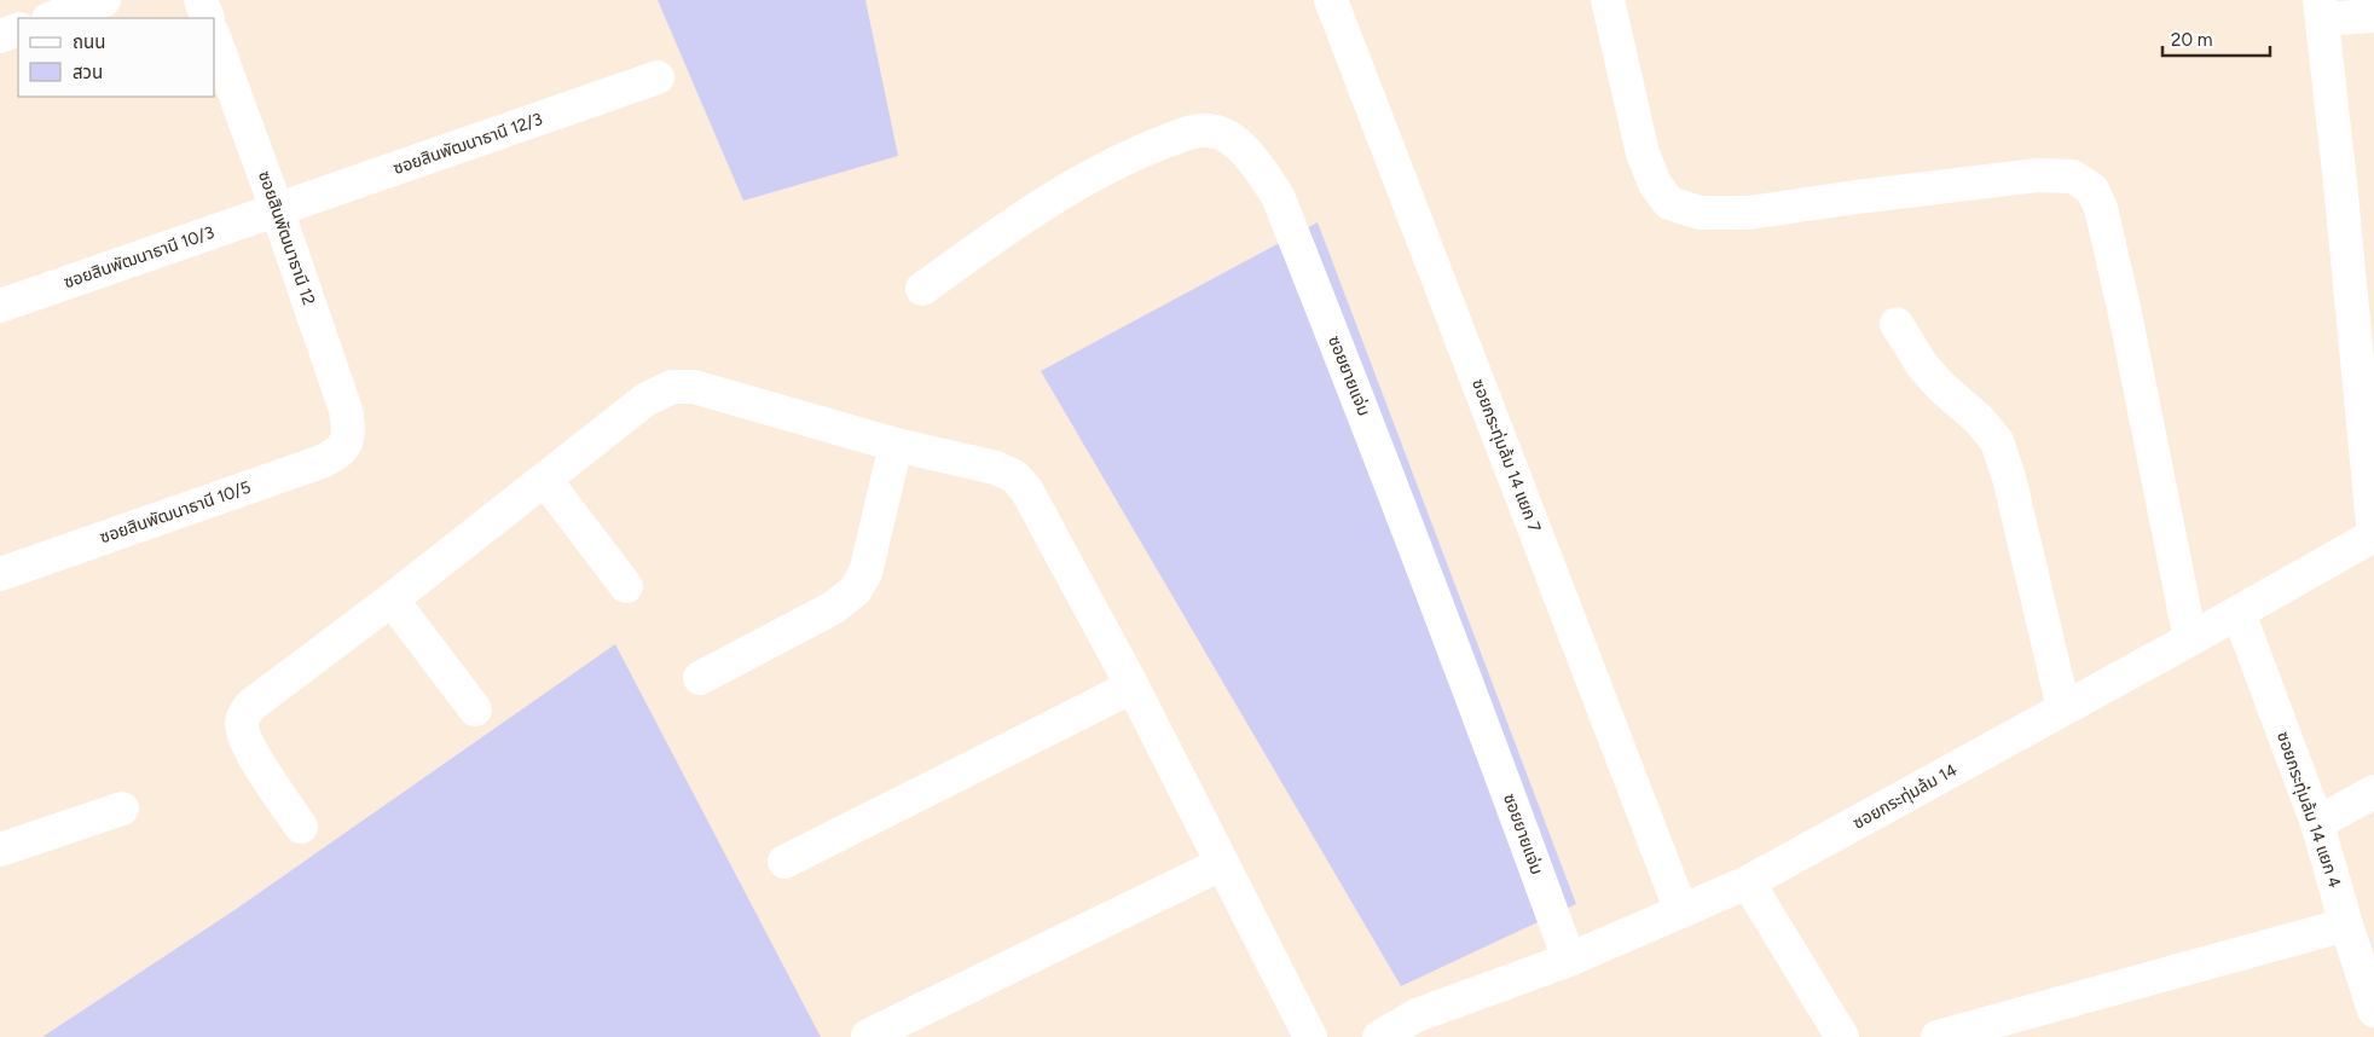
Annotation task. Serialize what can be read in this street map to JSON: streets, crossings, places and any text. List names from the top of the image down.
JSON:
{
  "streets": {
    "street": [
      "ซอยสินพัฒนาธานี 12/3",
      "ซอยสินพัฒนาธานี 12",
      "ซอยสินพัฒนาธานี 10/3",
      "ซอยยายแจ่ม",
      "ซอยกระทุ่มล้ม 14 แยก 7",
      "ซอยสินพัฒนาธานี 10/5",
      "ซอยกระทุ่มล้ม 14",
      "ซอยกระทุ่มล้ม 14 แยก 4"
    ]
  },
  "crossings": [
    ["ซอยสินพัฒนาธานี 12/3", "ซอยสินพัฒนาธานี 12"],
    ["ซอยสินพัฒนาธานี 12/3", "ซอยสินพัฒนาธานี 10/3"],
    ["ซอยสินพัฒนาธานี 12", "ซอยสินพัฒนาธานี 10/3"],
    ["ซอยสินพัฒนาธานี 12", "ซอยสินพัฒนาธานี 10/5"],
    ["ซอยยายแจ่ม", "ซอยกระทุ่มล้ม 14"],
    ["ซอยกระทุ่มล้ม 14 แยก 7", "ซอยกระทุ่มล้ม 14"],
    ["ซอยกระทุ่มล้ม 14", "ซอยกระทุ่มล้ม 14 แยก 4"]
  ],
  "legend": ["ถนน", "สวน"],
  "scale_bar": "20 m"
}
